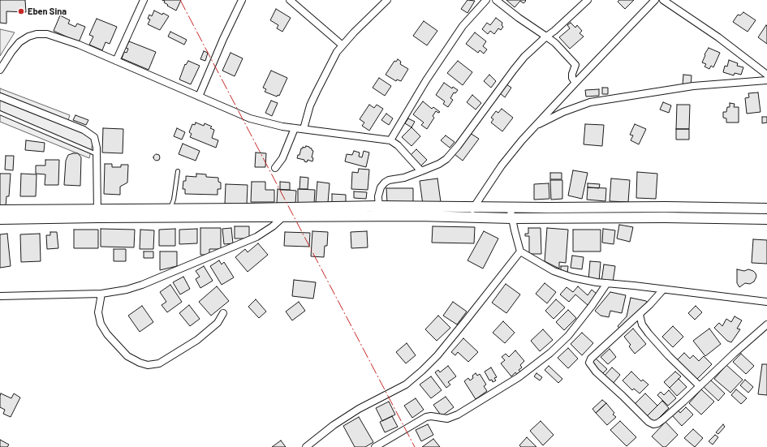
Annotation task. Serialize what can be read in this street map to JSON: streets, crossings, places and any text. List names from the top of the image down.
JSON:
{
  "places": ["Eben Sina"]
}
